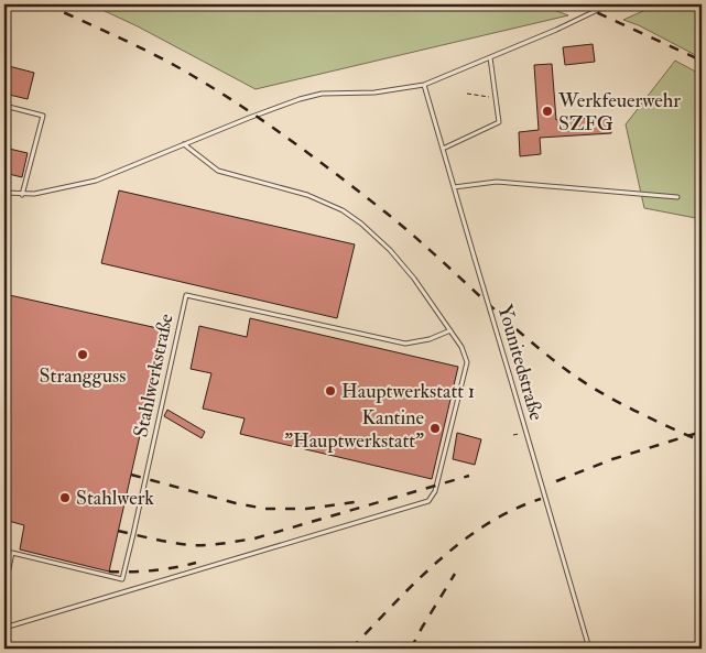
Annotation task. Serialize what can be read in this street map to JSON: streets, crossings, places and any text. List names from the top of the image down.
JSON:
{
  "streets": {
    "lane": ["Younitedstraße", "Stahlwerkstraße"]
  },
  "places": [
    "Werkfeuerwehr SZFG",
    "Strangguss",
    "Hauptwerkstatt 1",
    "Kantine \"Hauptwerkstatt\"",
    "Stahlwerk"
  ]
}
